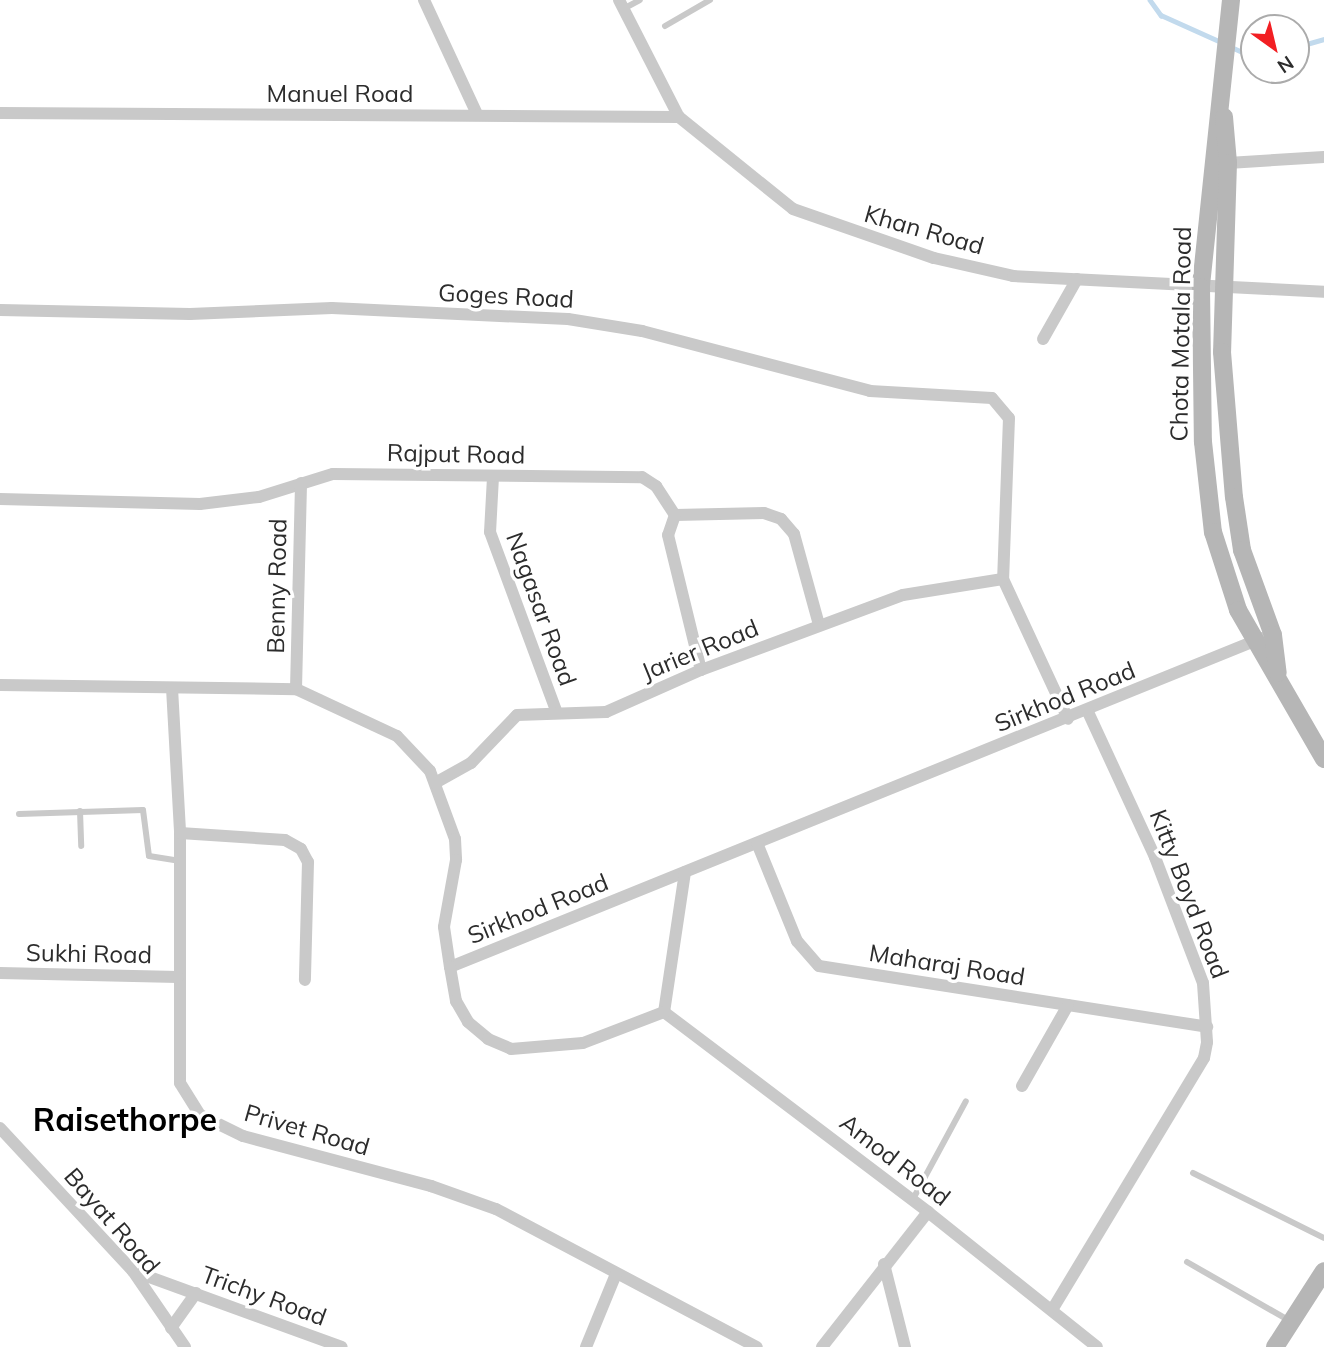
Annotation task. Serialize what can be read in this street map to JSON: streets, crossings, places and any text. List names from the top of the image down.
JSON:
{
  "streets": {
    "street": [
      "Manuel Road",
      "Khan Road",
      "Goges Road",
      "Chota Motala Road",
      "Rajput Road",
      "Benny Road",
      "Nagasar Road",
      "Jarier Road",
      "Sirkhod Road",
      "Kitty Boyd Road",
      "Sukhi Road",
      "Maharaj Road",
      "Privet Road",
      "Amod Road",
      "Bayat Road",
      "Trichy Road"
    ]
  },
  "crossings": [
    ["Manuel Road", "Khan Road"],
    ["Khan Road", "Chota Motala Road"],
    ["Goges Road", "Jarier Road"],
    ["Chota Motala Road", "Sirkhod Road"],
    ["Rajput Road", "Benny Road"],
    ["Rajput Road", "Nagasar Road"],
    ["Benny Road", "Sirkhod Road"],
    ["Nagasar Road", "Jarier Road"],
    ["Jarier Road", "Sirkhod Road"],
    ["Sirkhod Road", "Kitty Boyd Road"],
    ["Sirkhod Road", "Maharaj Road"],
    ["Sirkhod Road", "Privet Road"],
    ["Kitty Boyd Road", "Maharaj Road"],
    ["Kitty Boyd Road", "Amod Road"],
    ["Sukhi Road", "Privet Road"],
    ["Bayat Road", "Trichy Road"]
  ],
  "districts": ["Raisethorpe"],
  "north": "bottom right"
}
